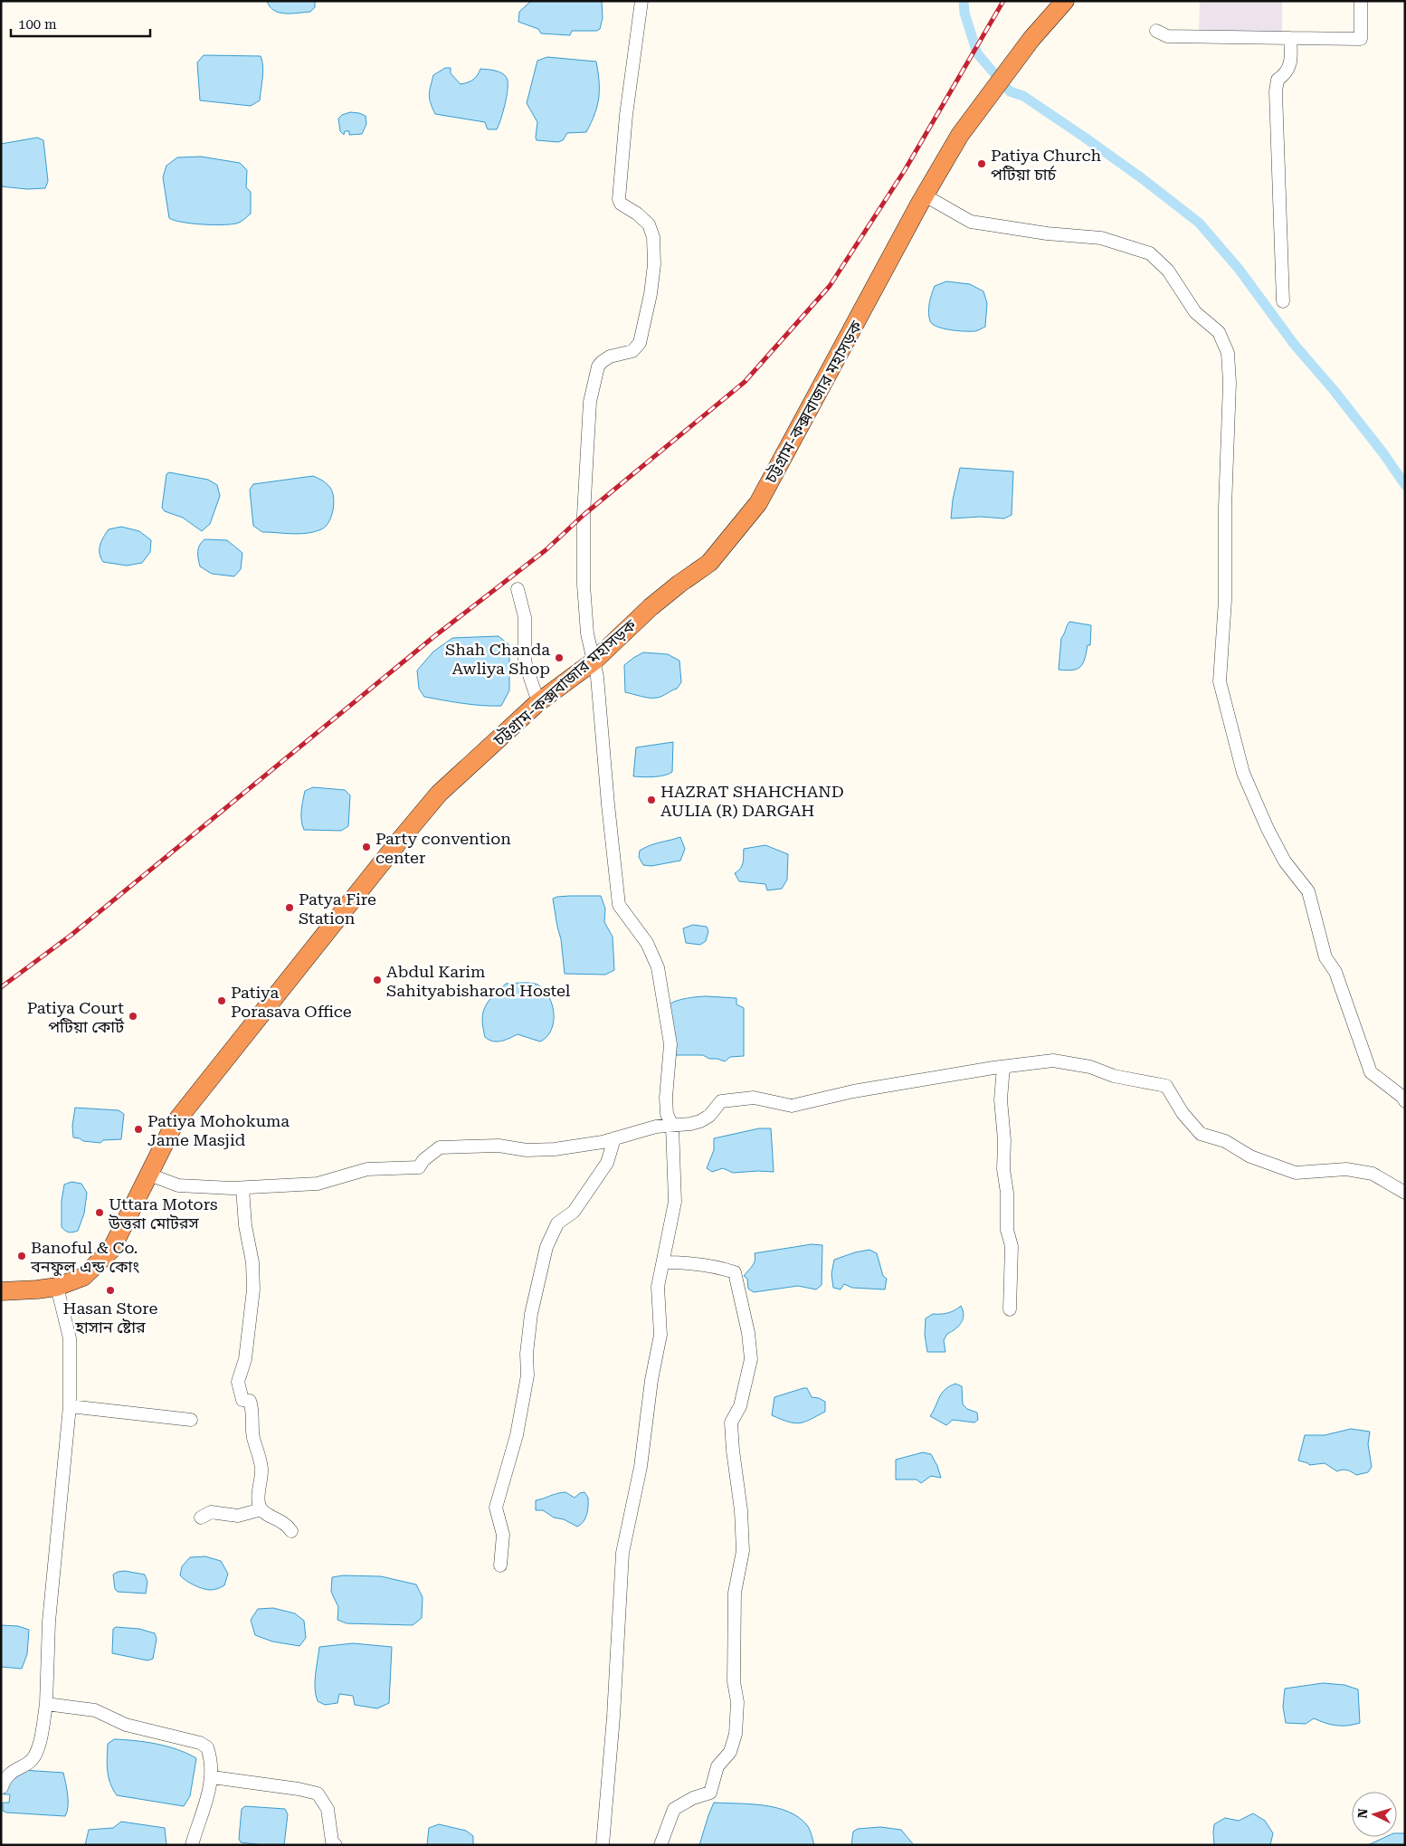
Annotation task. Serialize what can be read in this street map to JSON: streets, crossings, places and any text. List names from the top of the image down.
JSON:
{
  "streets": {
    "highway": ["চট্টগ্রাম-কক্সবাজার মহাসড়ক"]
  },
  "places": [
    "Patiya Church পটিয়া চার্চ",
    "Shah Chanda Awliya Shop",
    "HAZRAT SHAHCHAND AULIA (R) DARGAH",
    "Party convention center",
    "Patya Fire Station",
    "Abdul Karim Sahityabisharod Hostel",
    "Patiya Porasava Office",
    "Patiya Court পটিয়া কোর্ট",
    "Patiya Mohokuma Jame Masjid",
    "Uttara Motors উত্তরা মোটরস",
    "Banoful & Co. বনফুল এন্ড কোং",
    "Hasan Store হাসান ষ্টোর"
  ],
  "scale_bar": "100 m",
  "north": "left"
}
